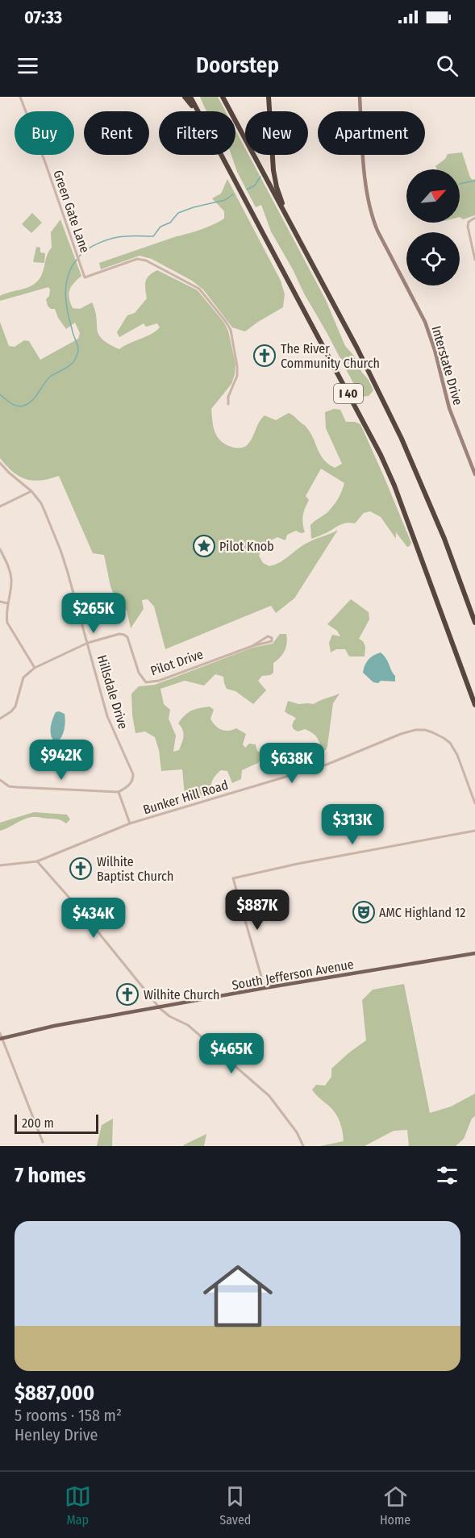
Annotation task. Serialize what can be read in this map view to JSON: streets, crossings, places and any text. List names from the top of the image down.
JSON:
{
  "streets": {
    "highway": ["I 40"],
    "main road": ["Interstate Drive", "South Jefferson Avenue"],
    "street": [
      "Green Gate Lane",
      "Pilot Drive",
      "Hillsdale Drive",
      "Bunker Hill Road"
    ]
  },
  "crossings": [
    ["Pilot Drive", "Hillsdale Drive"]
  ],
  "places": {
    "church": ["The River Community Church", "Wilhite Baptist Church", "Wilhite Church"],
    "place": ["Pilot Knob"],
    "theatre": ["AMC Highland 12"]
  },
  "scale_bar": "200 m",
  "north": "top right",
  "page": {
    "status": "07:33",
    "header": "Doorstep",
    "chip": [
      "Buy",
      "Rent",
      "Filters",
      "New",
      "Apartment"
    ],
    "price": [
      "$265K",
      "$942K",
      "$638K",
      "$313K",
      "$887K",
      "$434K",
      "$465K"
    ],
    "scale": "200 m",
    "heading": "7 homes",
    "list": [
      {
        "name": "$887,000",
        "note": "5 rooms · 158 m² · Henley Drive"
      }
    ],
    "tabs": ["Map", "Saved", "Home"]
  }
}
